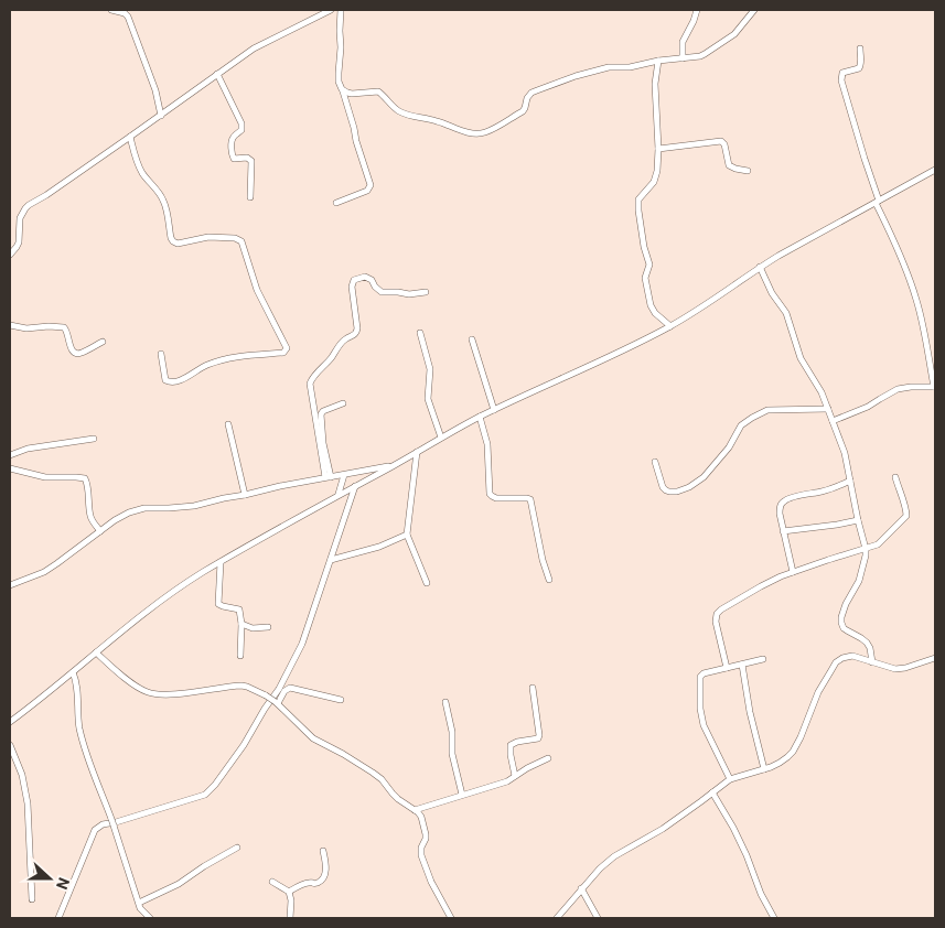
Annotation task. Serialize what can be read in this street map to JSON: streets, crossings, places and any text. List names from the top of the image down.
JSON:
{
  "north": "right"
}
